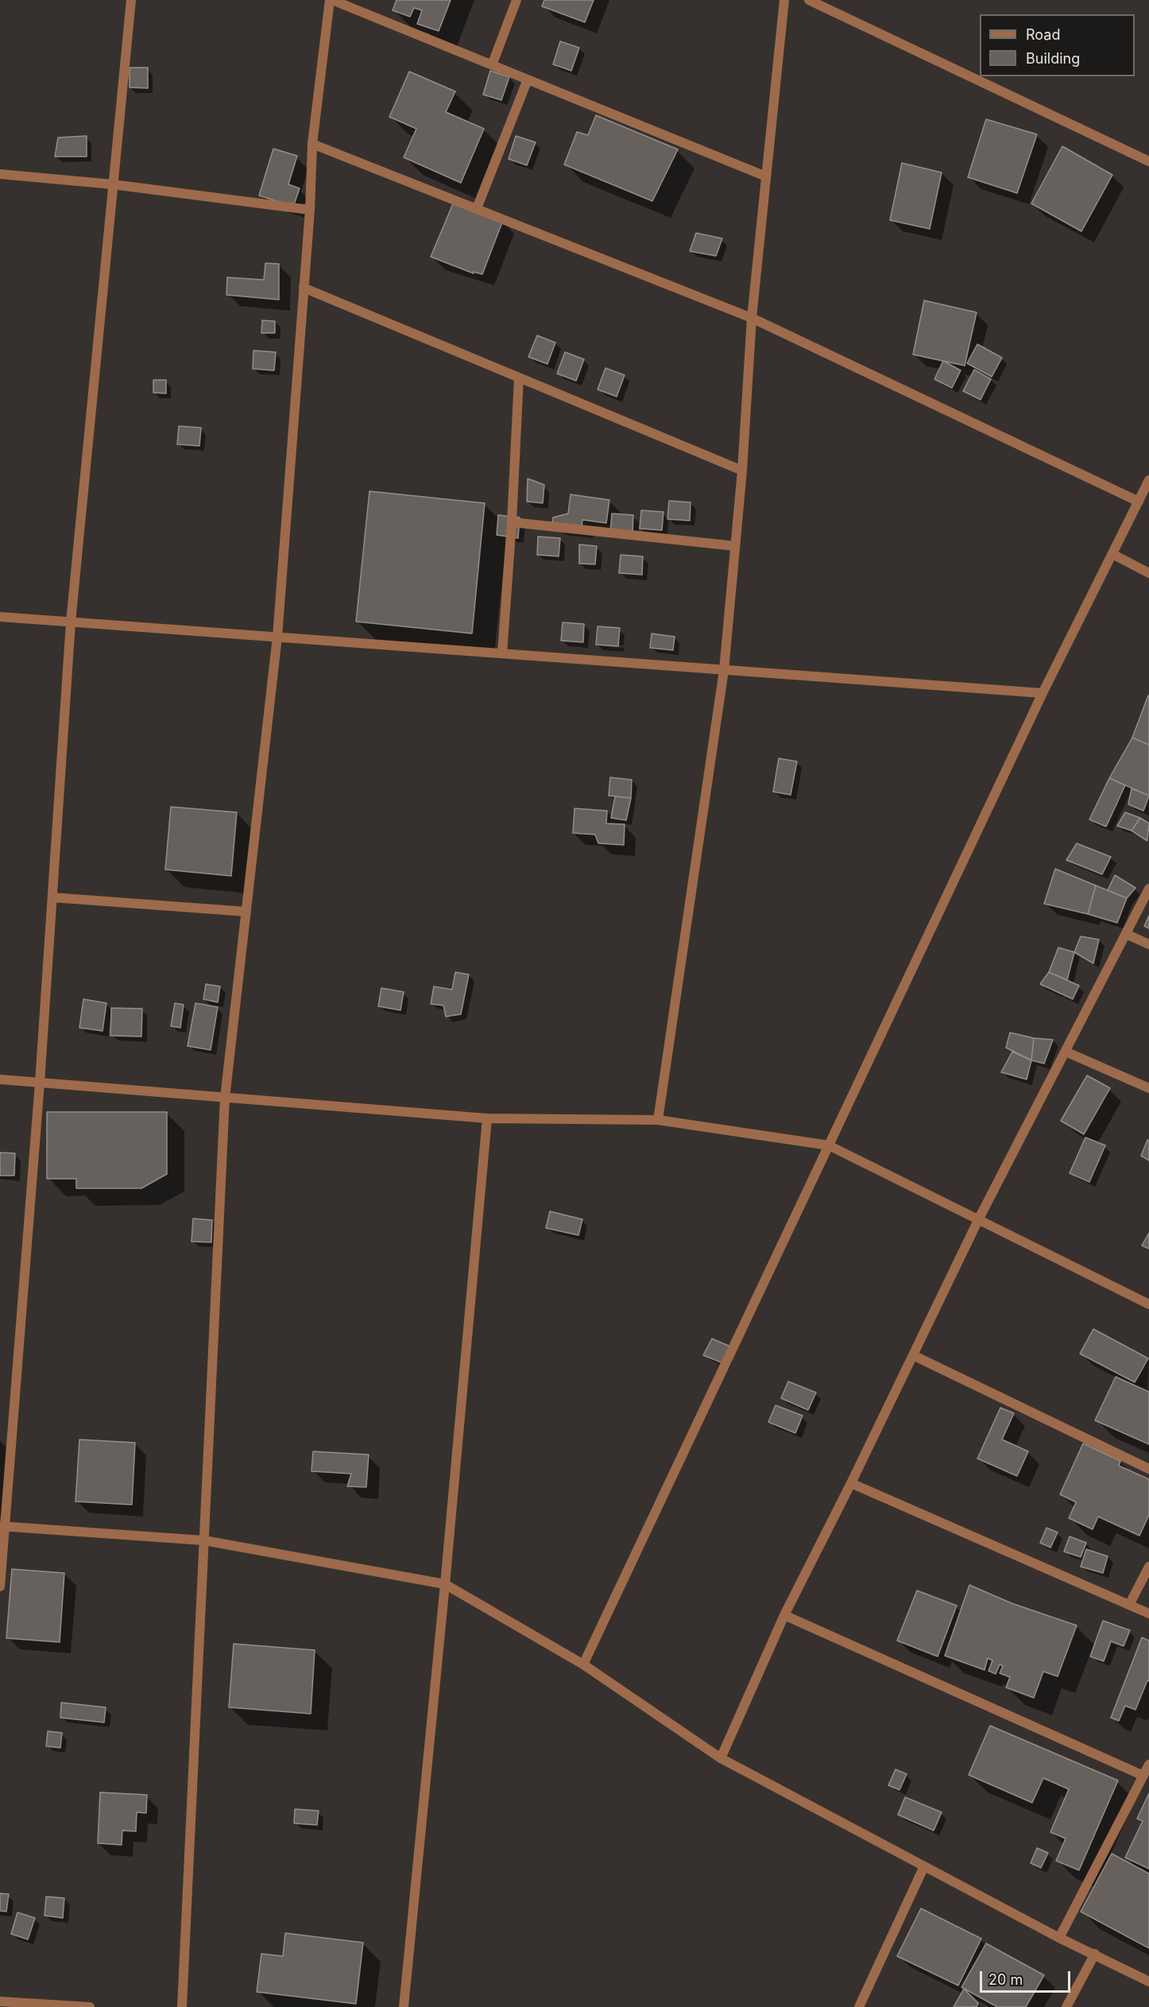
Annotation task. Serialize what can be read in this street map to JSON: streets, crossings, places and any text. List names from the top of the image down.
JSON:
{
  "legend": ["Road", "Building"],
  "scale_bar": "20 m"
}
